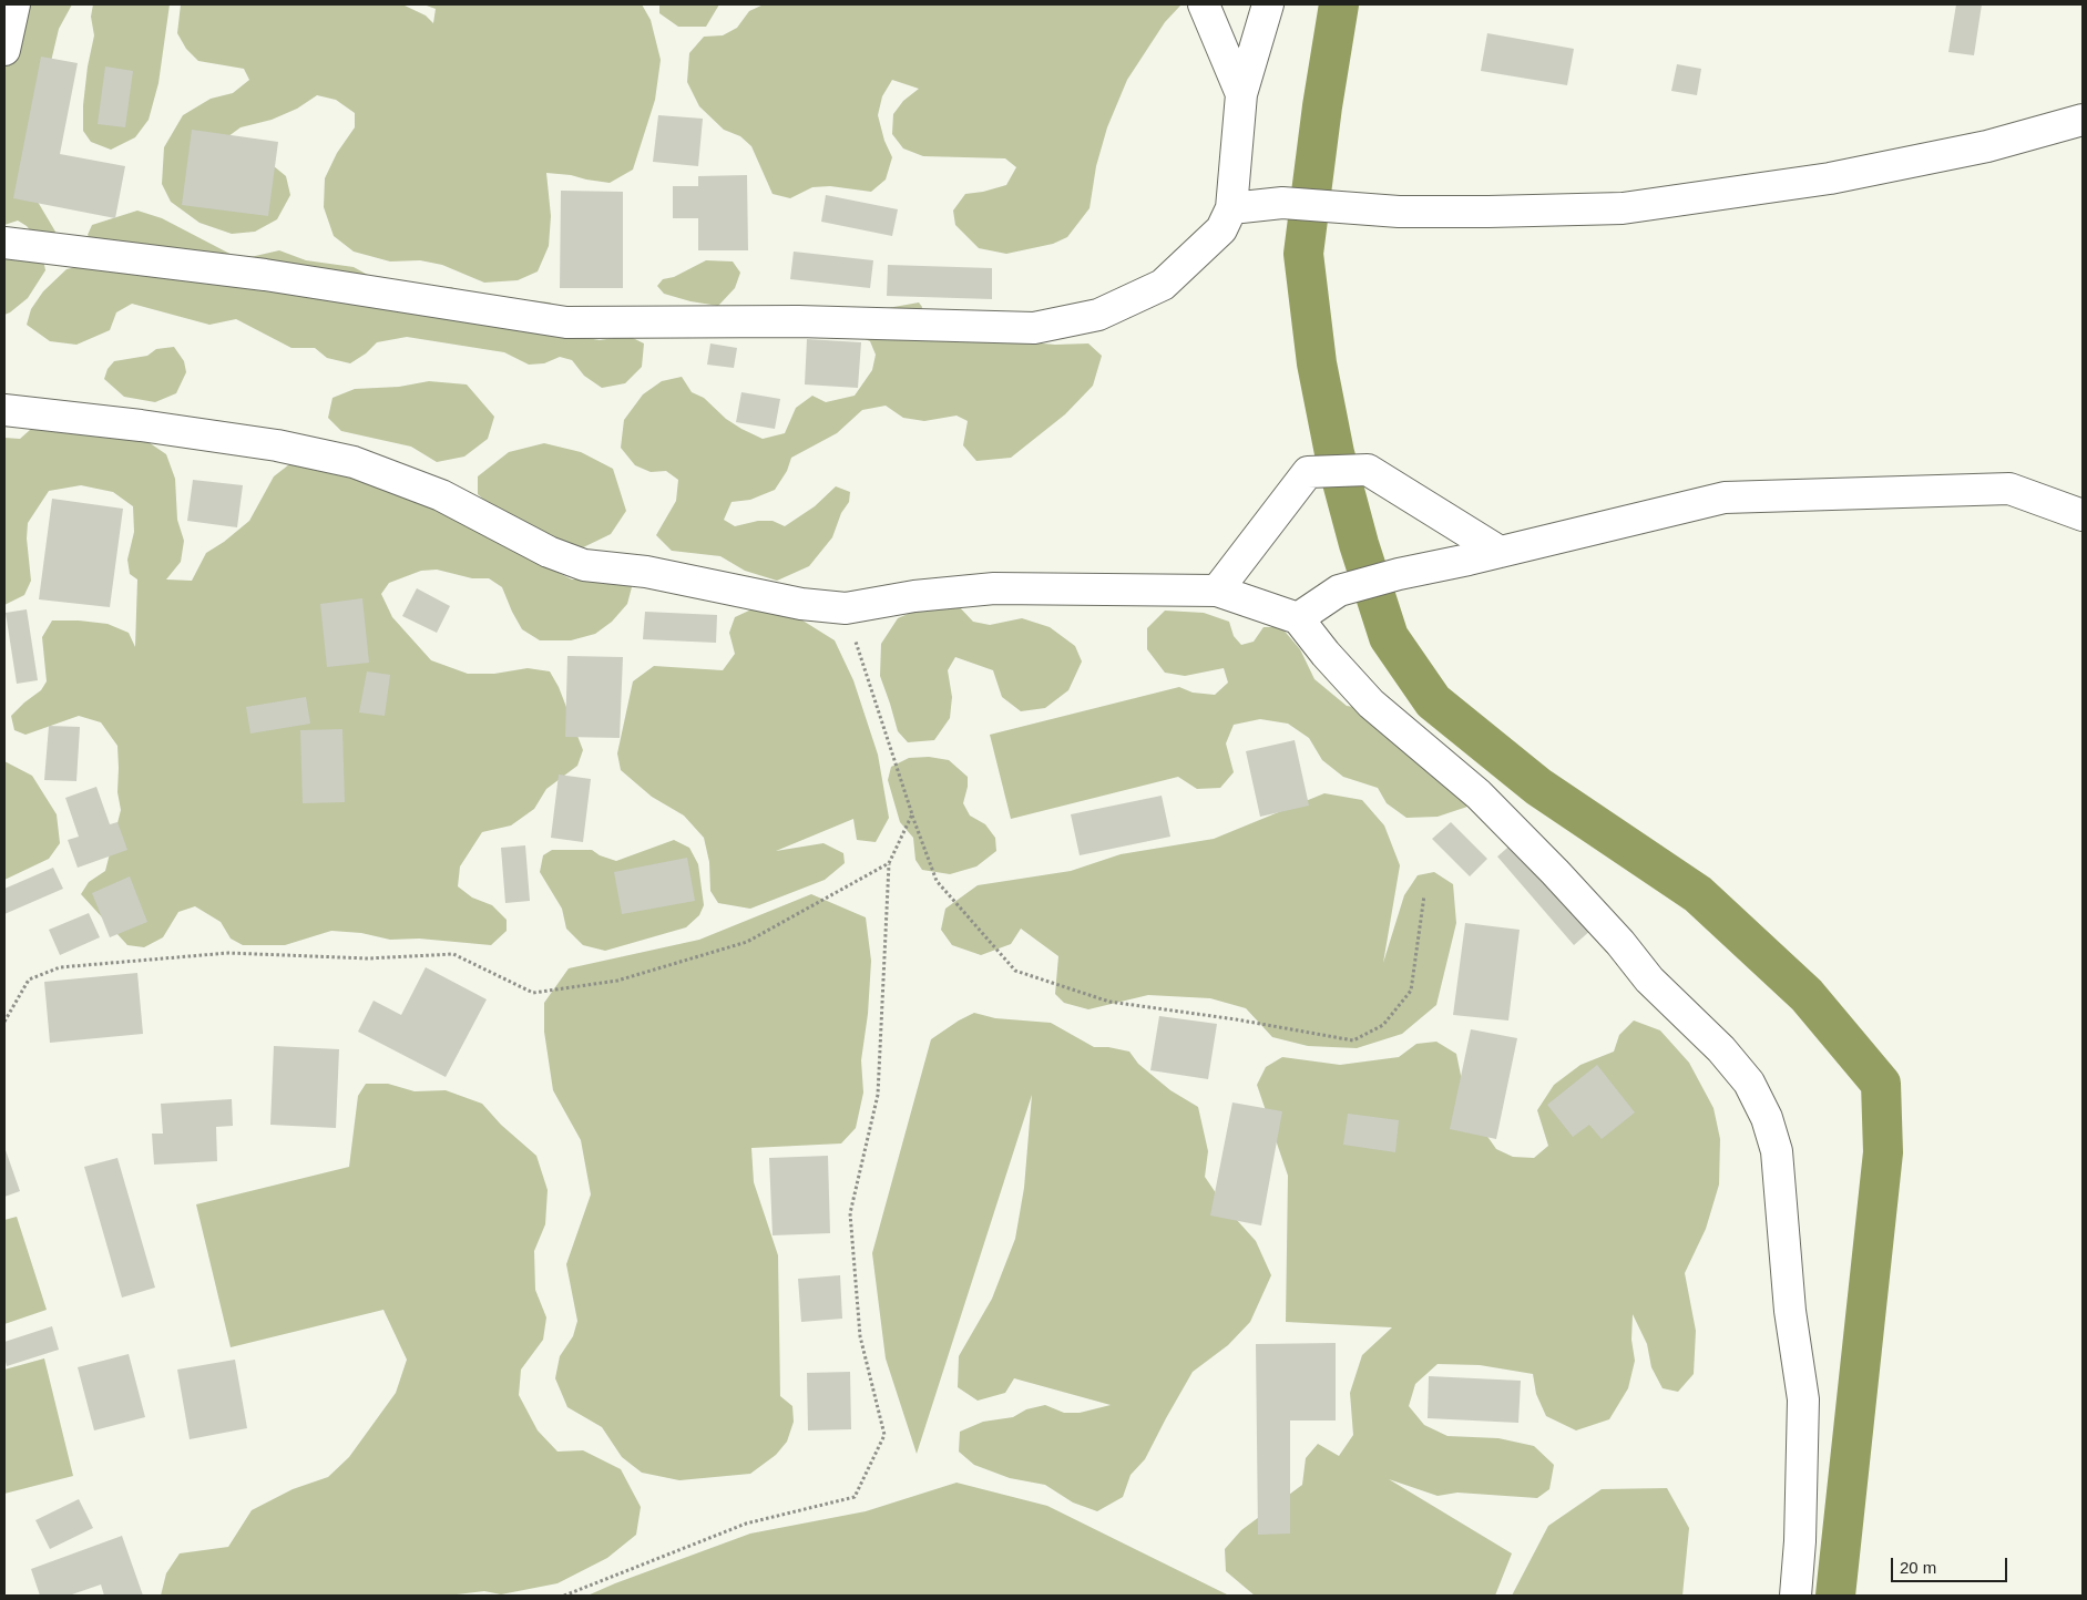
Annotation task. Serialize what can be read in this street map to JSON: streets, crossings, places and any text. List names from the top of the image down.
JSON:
{
  "scale_bar": "20 m"
}
